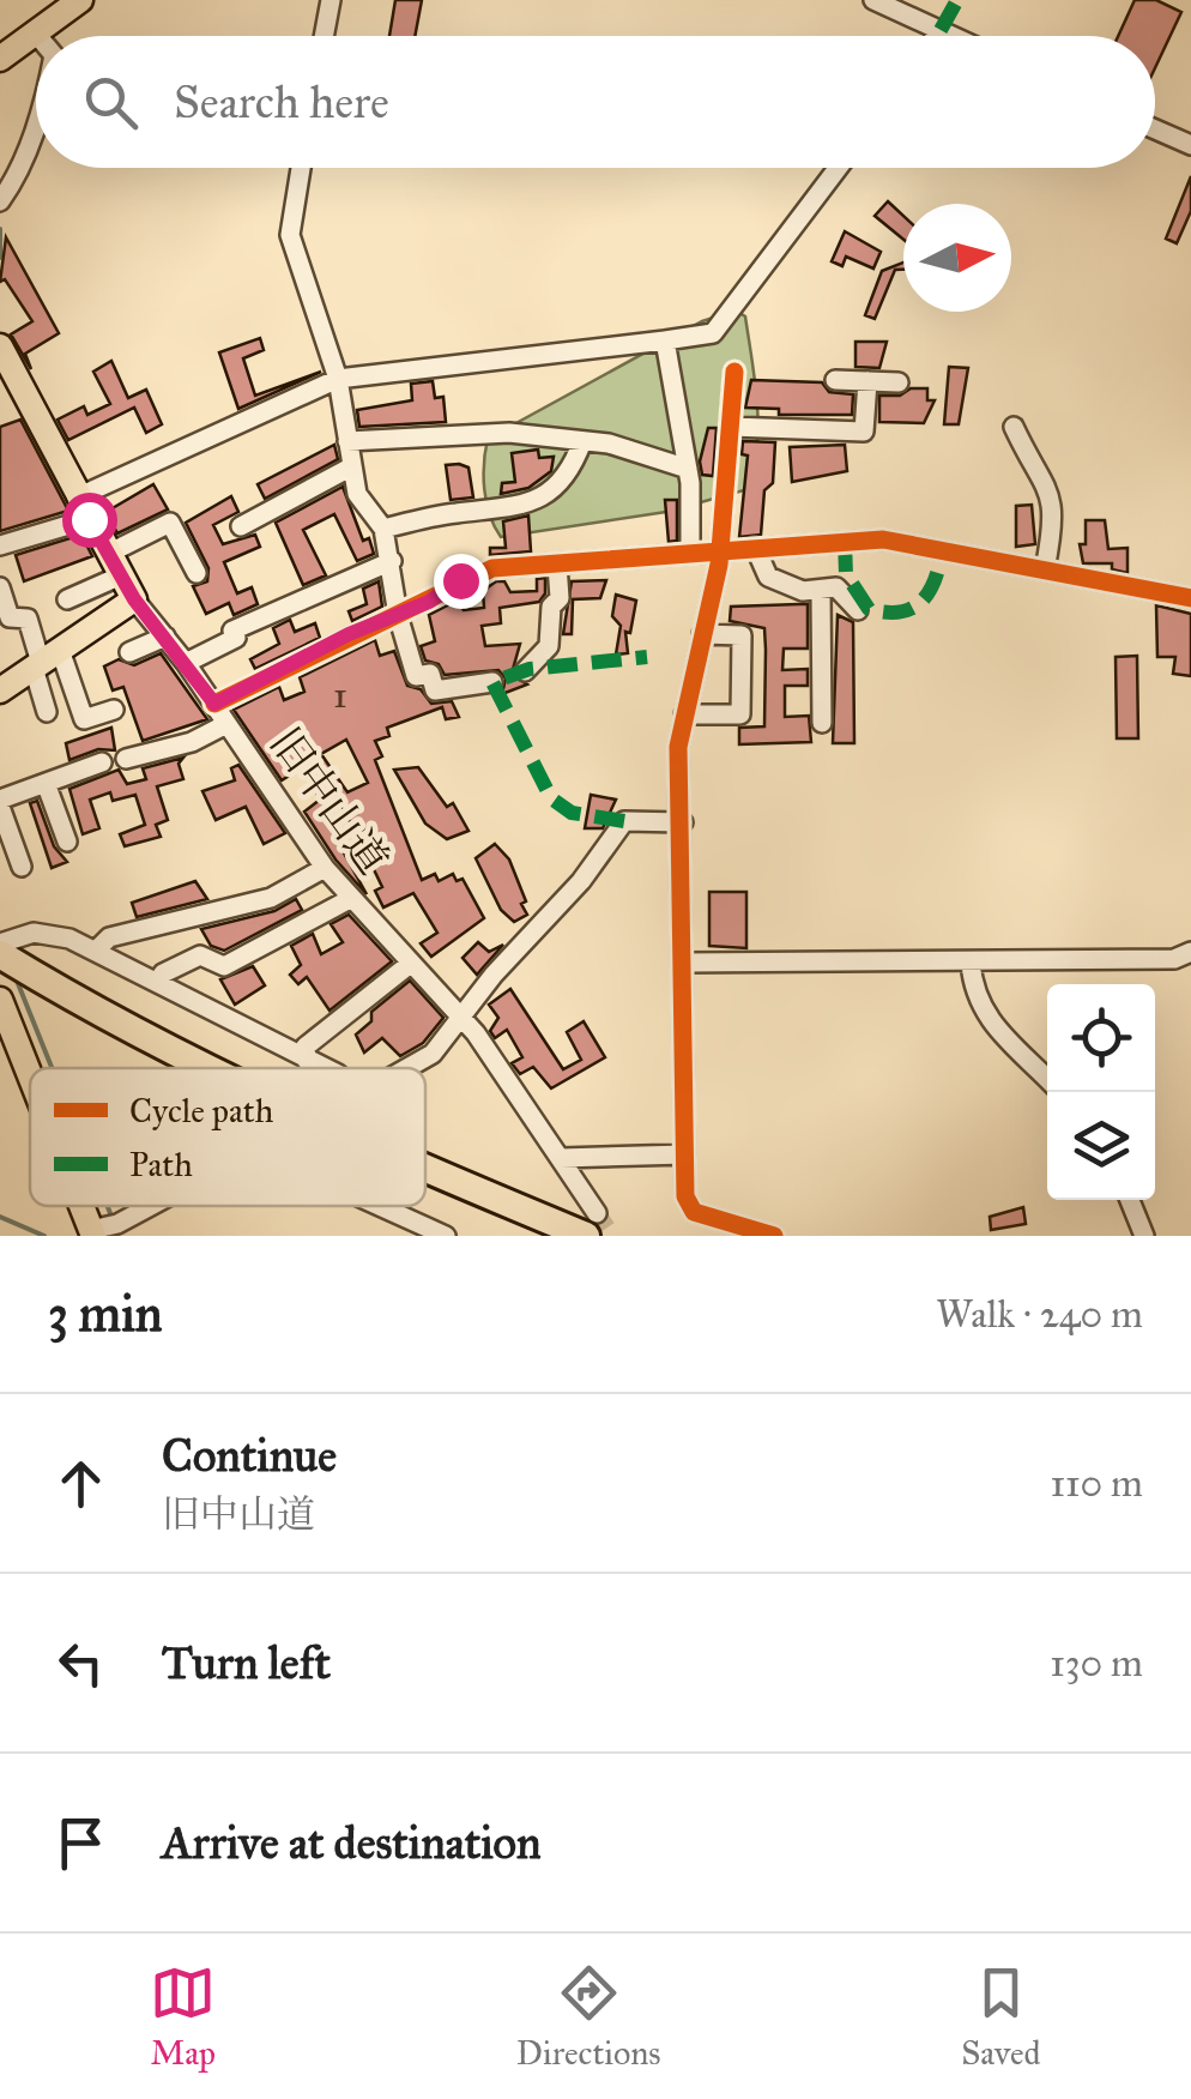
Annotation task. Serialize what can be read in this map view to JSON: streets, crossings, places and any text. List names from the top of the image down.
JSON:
{
  "streets": {
    "main road": ["旧中山道"]
  },
  "house_numbers": ["1"],
  "legend": ["Cycle path", "Path"],
  "north": "right",
  "page": {
    "search": "Search here",
    "heading": ["3 min", "Walk · 240 m"],
    "list": [
      ["Continue", "旧中山道", "110 m"],
      ["Turn left", "130 m"],
      "Arrive at destination"
    ],
    "nav": ["Map", "Directions", "Saved"]
  }
}
